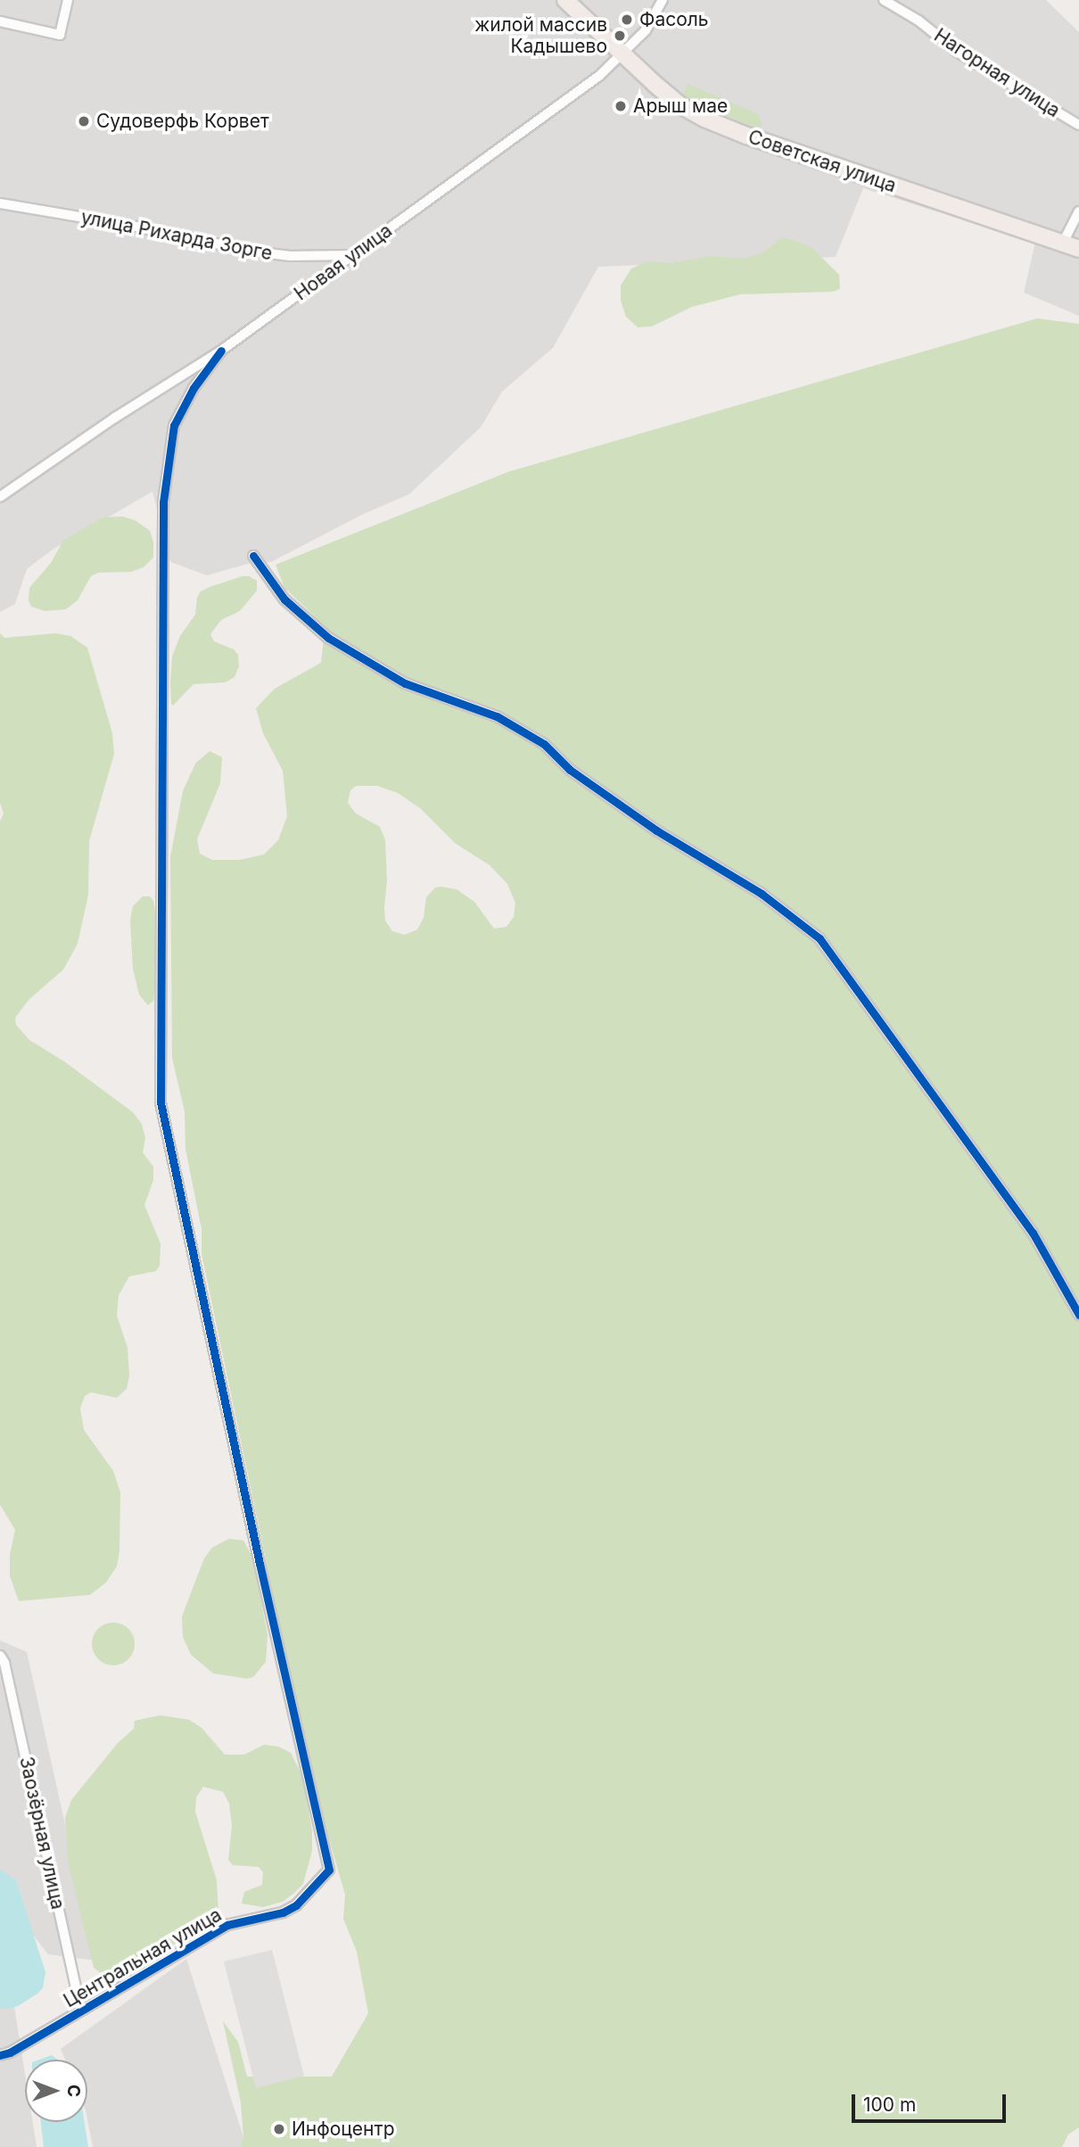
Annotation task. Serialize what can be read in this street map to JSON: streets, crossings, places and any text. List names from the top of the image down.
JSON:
{
  "streets": {
    "main road": ["Советская улица"],
    "street": [
      "Нагорная улица",
      "улица Рихарда Зорге",
      "Новая улица",
      "Заозёрная улица",
      "Центральная улица"
    ]
  },
  "crossings": [
    ["Советская улица", "Новая улица"],
    ["улица Рихарда Зорге", "Новая улица"],
    ["Новая улица", "Центральная улица"],
    ["Заозёрная улица", "Центральная улица"]
  ],
  "places": [
    "Фасоль",
    "жилой массив Кадышево",
    "Арыш мае",
    "Судоверфь Корвет",
    "Инфоцентр"
  ],
  "scale_bar": "100 m",
  "north": "right"
}
